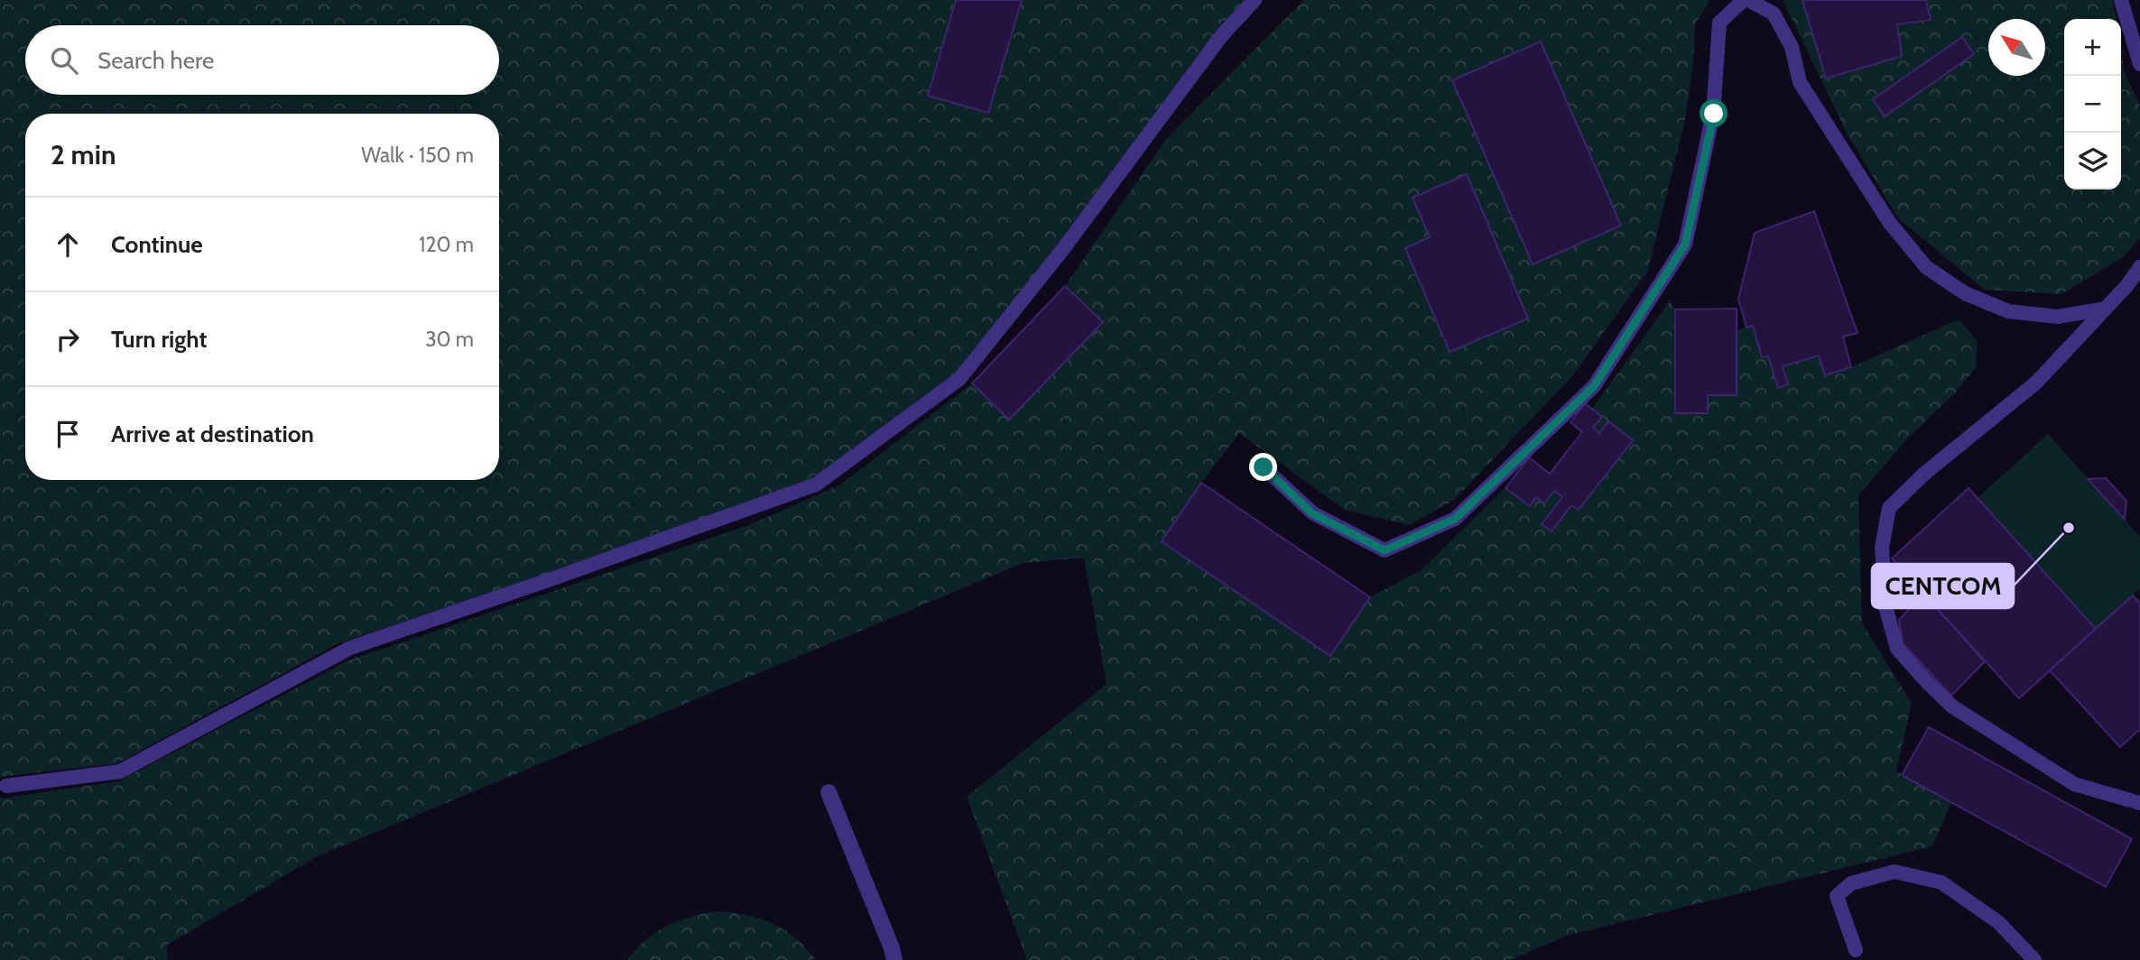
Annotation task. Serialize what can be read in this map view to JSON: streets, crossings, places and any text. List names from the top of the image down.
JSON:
{
  "places": ["CENTCOM"],
  "north": "top left",
  "page": {
    "map_buttons": ["+", "−"],
    "search": "Search here",
    "heading": ["2 min", "Walk · 150 m"],
    "list": [
      ["Continue", "120 m"],
      ["Turn right", "30 m"],
      "Arrive at destination"
    ]
  }
}
